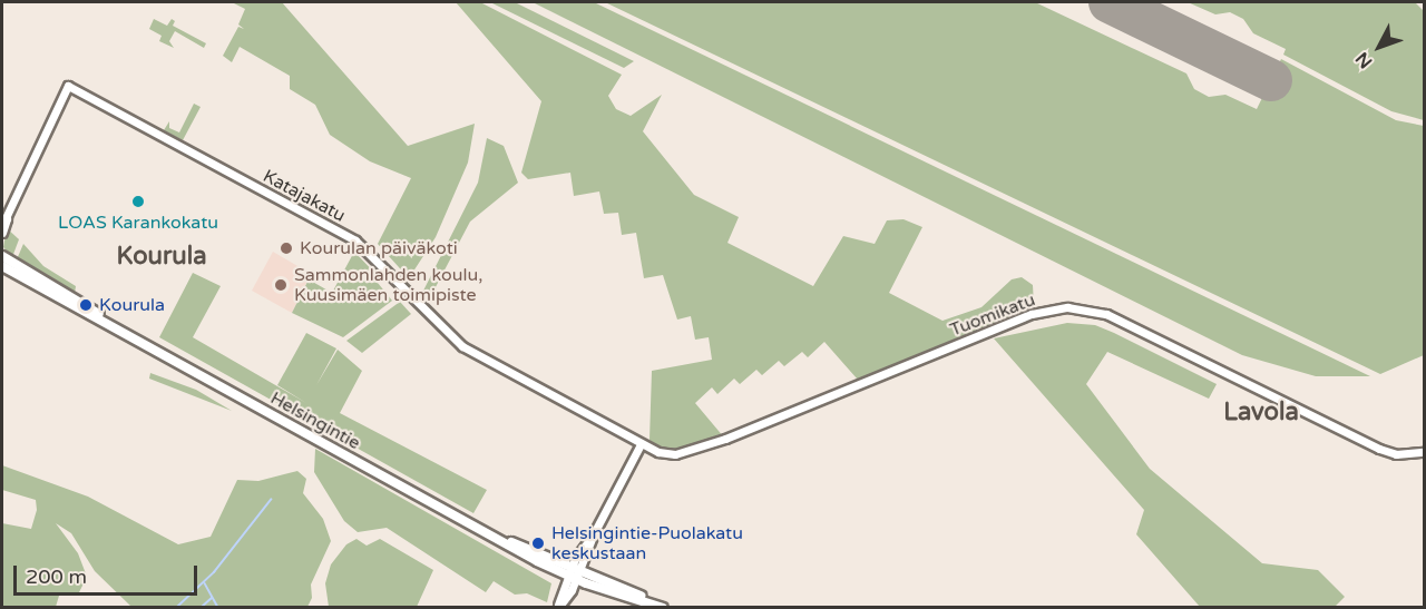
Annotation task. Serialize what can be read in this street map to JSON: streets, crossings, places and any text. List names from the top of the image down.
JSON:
{
  "streets": {
    "main road": ["Helsingintie"],
    "street": ["Katajakatu", "Tuomikatu"]
  },
  "crossings": [
    ["Katajakatu", "Tuomikatu"]
  ],
  "districts": ["Kourula", "Lavola"],
  "places": [
    "LOAS Karankokatu",
    "Kourulan päiväkoti",
    "Sammonlahden koulu, Kuusimäen toimipiste",
    "Kourula",
    "Helsingintie-Puolakatu keskustaan"
  ],
  "scale_bar": "200 m",
  "north": "bottom left"
}
